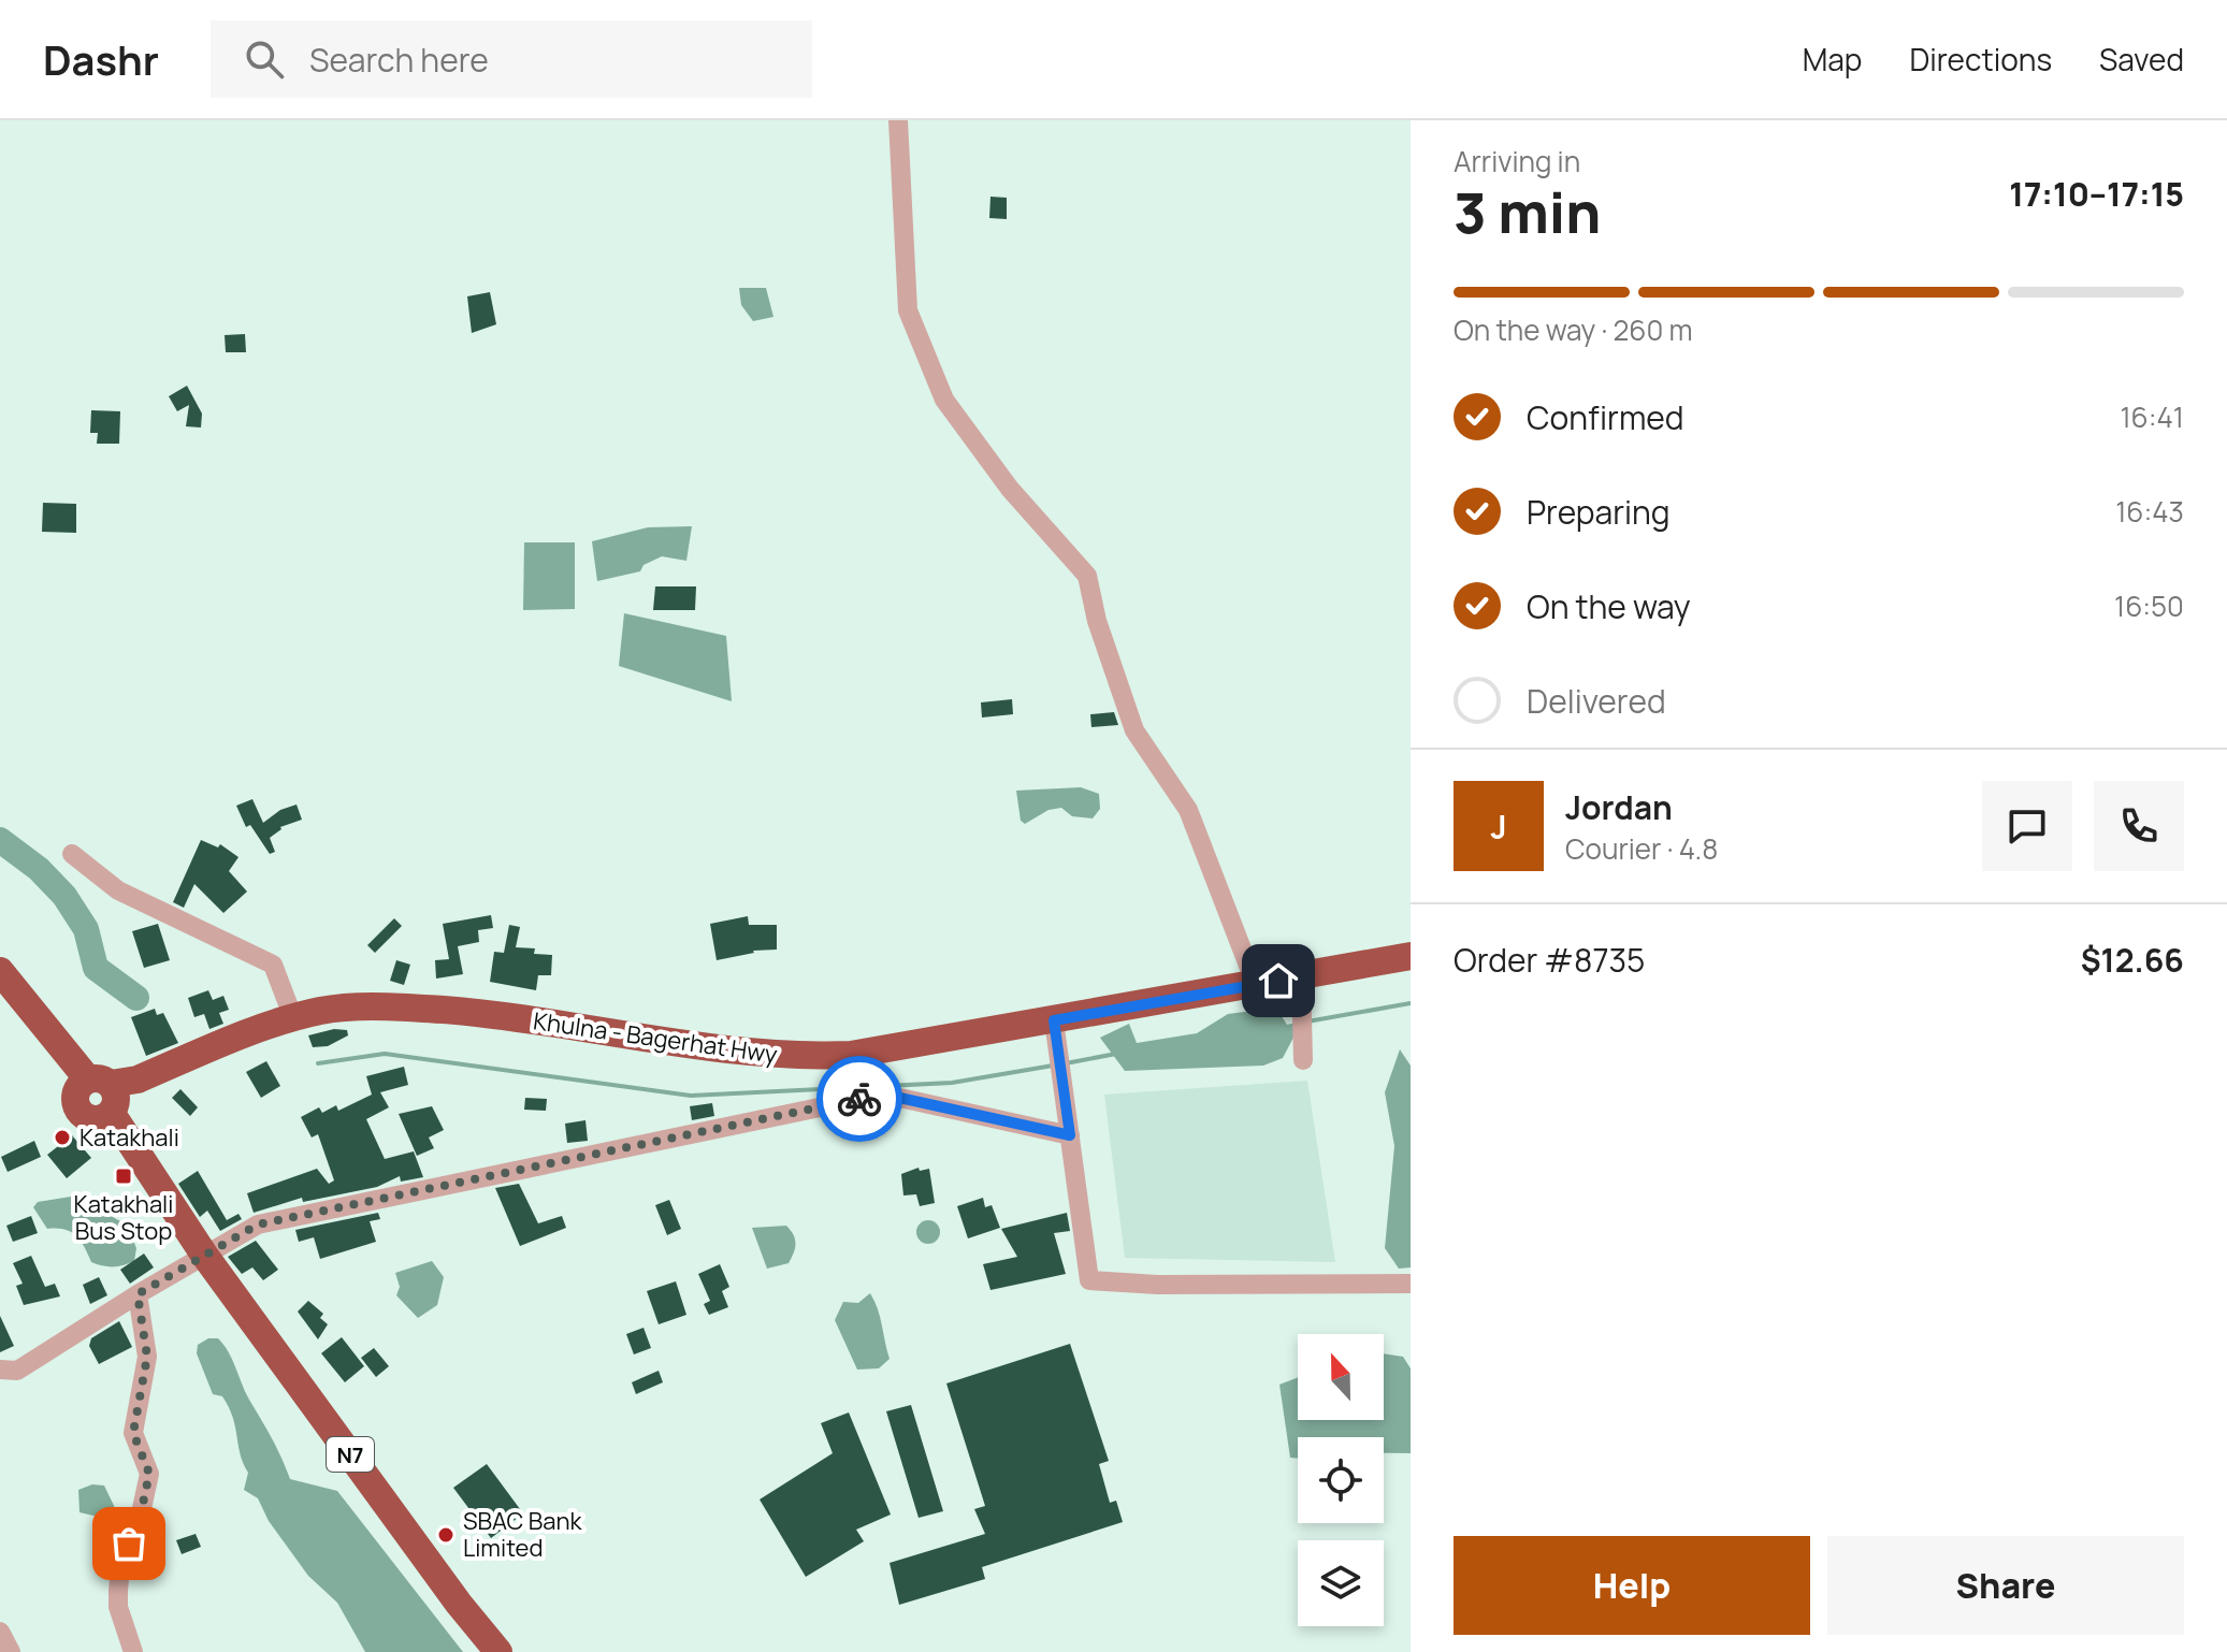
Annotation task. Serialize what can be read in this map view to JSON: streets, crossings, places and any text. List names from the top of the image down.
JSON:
{
  "streets": {
    "highway": ["Khulna - Bagerhat Hwy", "N7"]
  },
  "places": {
    "other": ["Katakhali", "SBAC Bank Limited"],
    "transit": ["Katakhali Bus Stop"]
  },
  "north": "top",
  "page": {
    "header": "Dashr",
    "search": "Search here",
    "nav": ["Map", "Directions", "Saved"],
    "heading": ["3 min", "Arriving in", "17:10–17:15"],
    "panel": [
      "Jordan",
      "Courier · 4.8",
      "Order #8735",
      "$12.66"
    ],
    "bar": "On the way · 260 m",
    "list": [
      ["Confirmed", "16:41"],
      ["Preparing", "16:43"],
      ["On the way", "16:50"],
      "Delivered"
    ],
    "round": "J",
    "buttons": ["Help", "Share"]
  }
}
